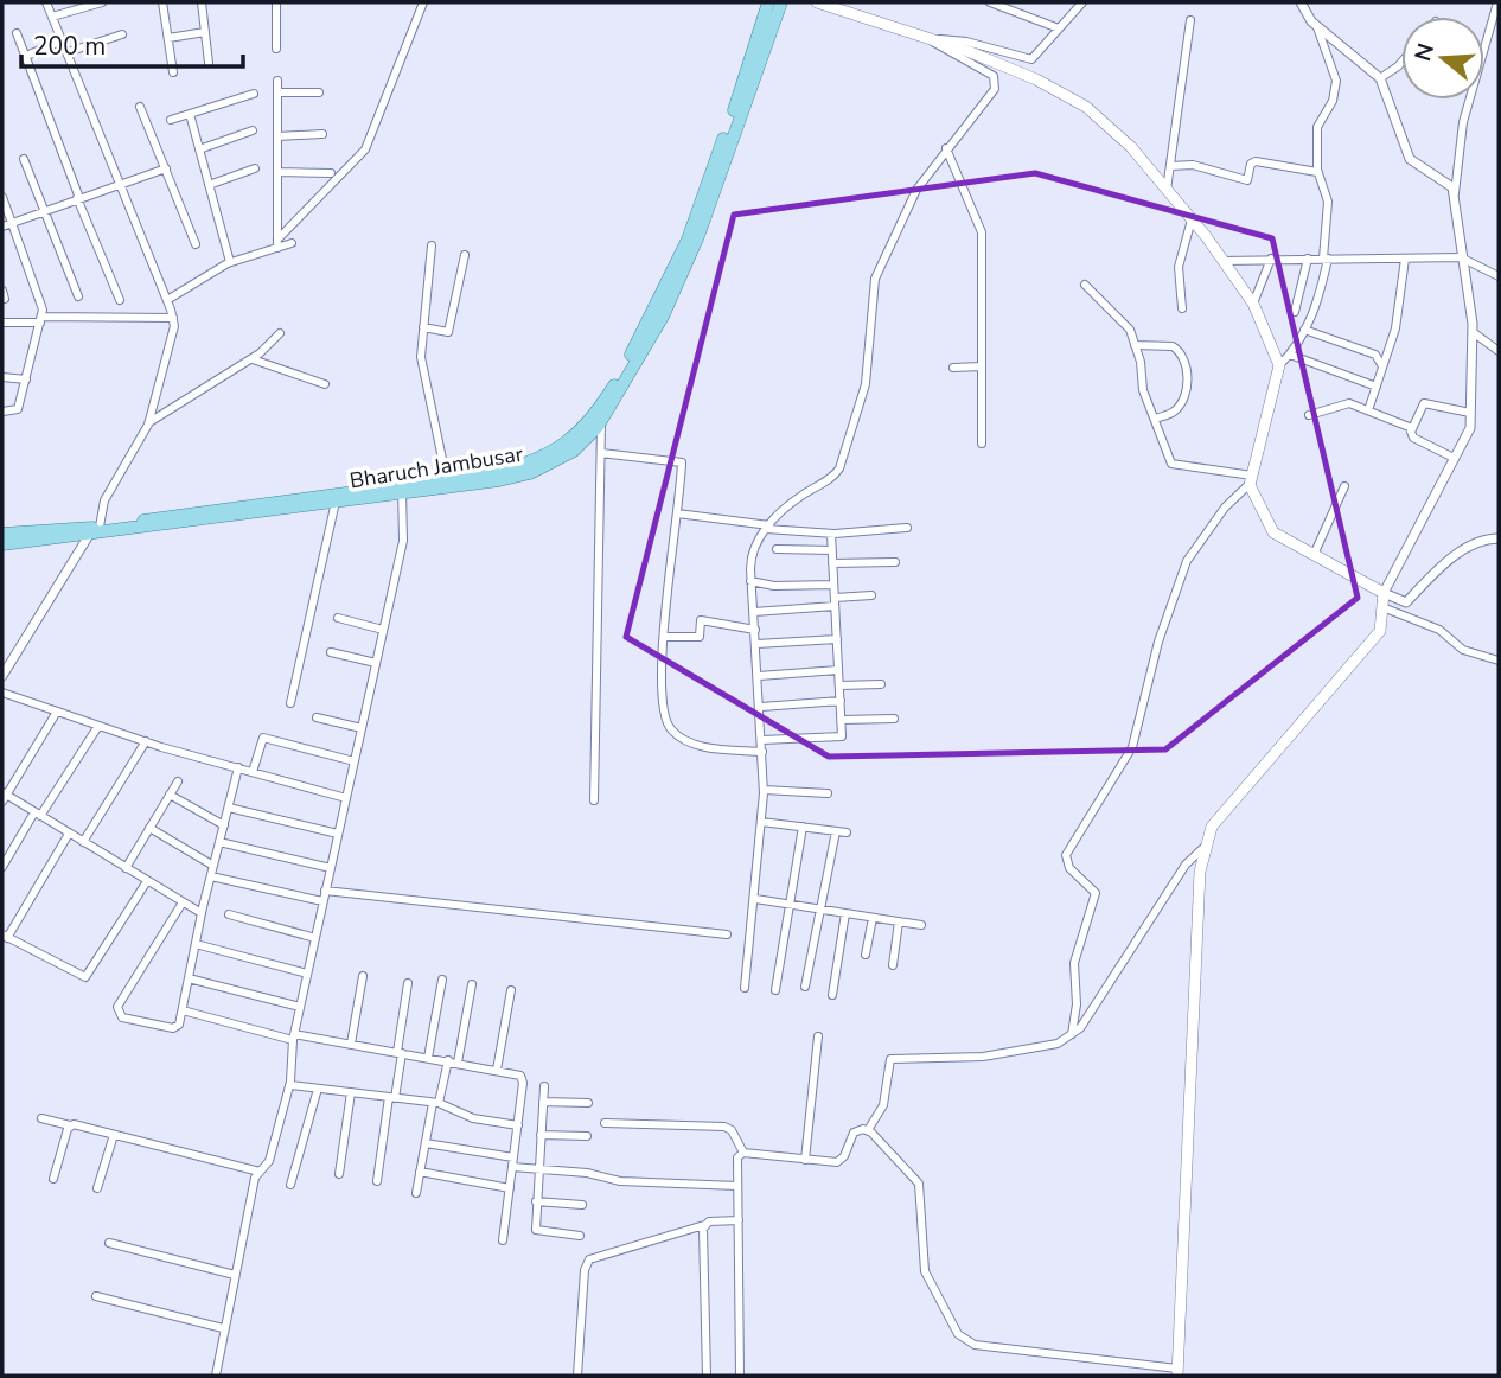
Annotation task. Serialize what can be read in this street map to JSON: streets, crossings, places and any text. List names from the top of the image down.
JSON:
{
  "streets": {
    "main road": ["Bharuch Jambusar"]
  },
  "scale_bar": "200 m",
  "north": "left"
}
